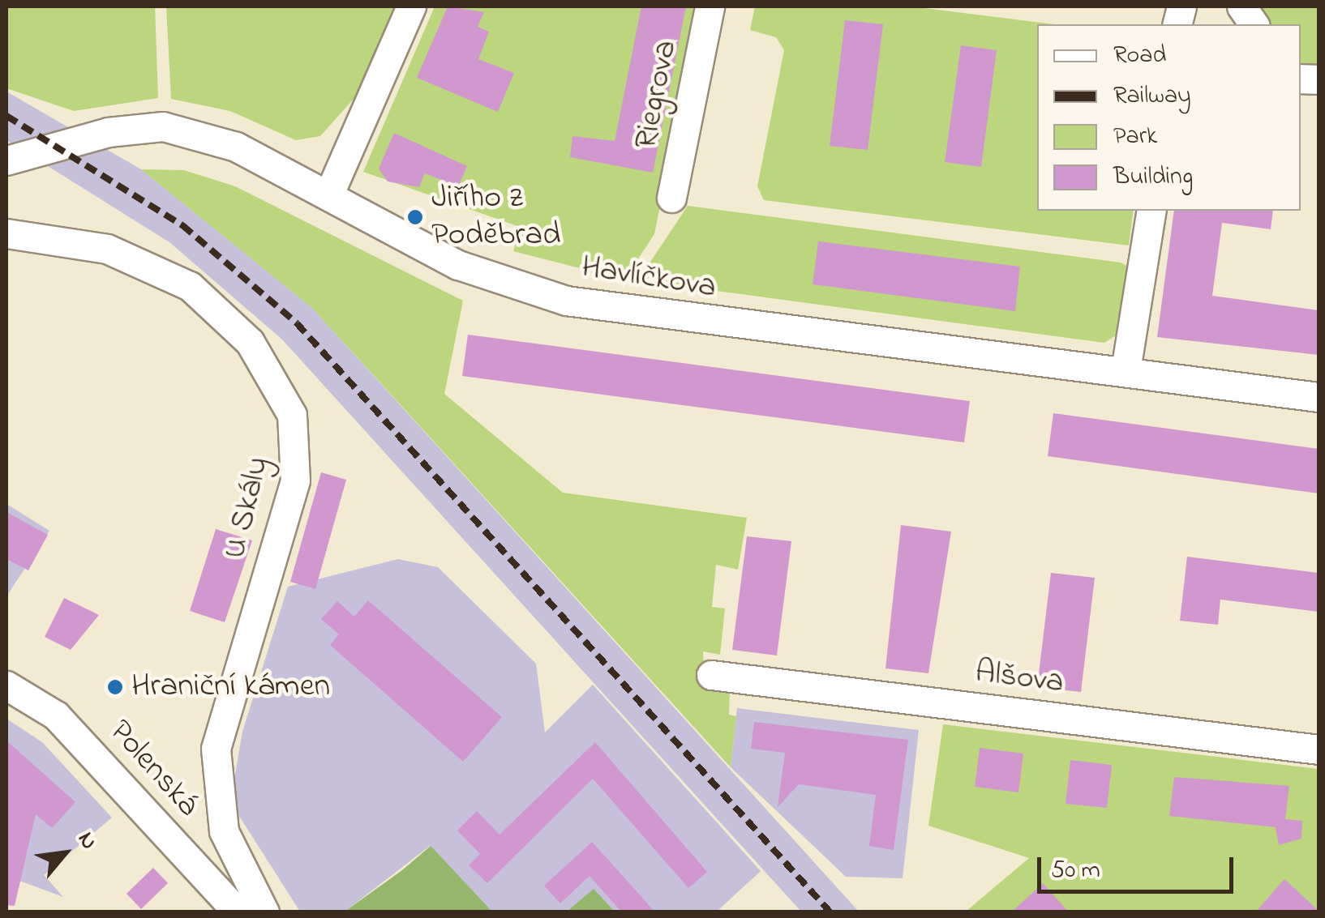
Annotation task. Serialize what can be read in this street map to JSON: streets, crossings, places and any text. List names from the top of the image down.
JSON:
{
  "streets": {
    "street": [
      "Riegrova",
      "Havlíčkova",
      "U Skály",
      "Alšova",
      "Polenská"
    ]
  },
  "places": ["Jiřího z Poděbrad", "Hraniční kámen"],
  "legend": [
    "Road",
    "Railway",
    "Park",
    "Building"
  ],
  "scale_bar": "50 m",
  "north": "top right"
}
